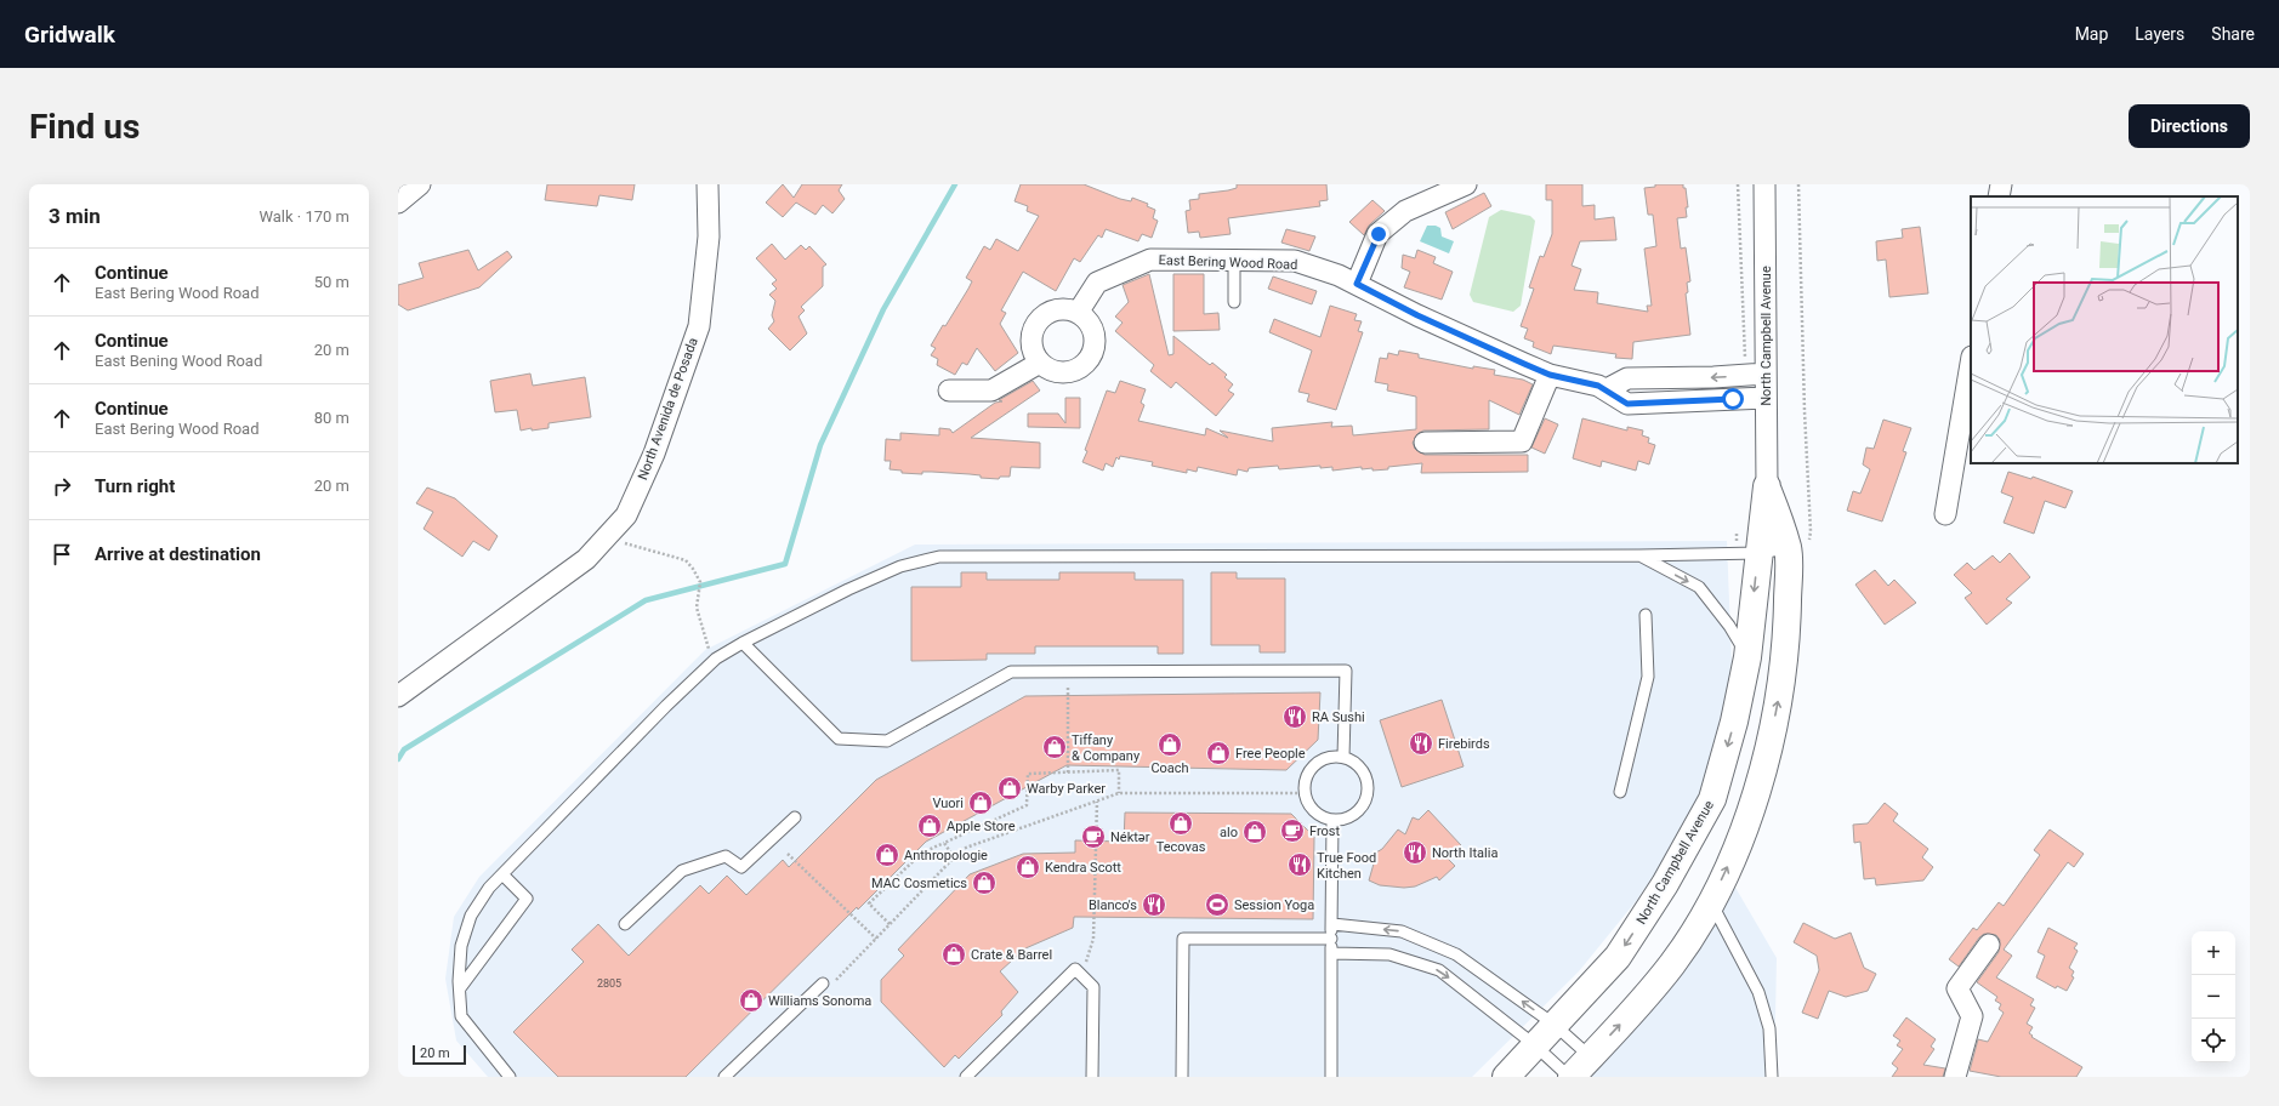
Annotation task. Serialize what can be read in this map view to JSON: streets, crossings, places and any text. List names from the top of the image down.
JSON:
{
  "streets": {
    "street": ["East Bering Wood Road", "North Campbell Avenue", "North Avenida de Posada"]
  },
  "places": {
    "restaurant": [
      "RA Sushi",
      "Firebirds",
      "North Italia",
      "True Food Kitchen",
      "Blanco's"
    ],
    "shop": [
      "Coach",
      "Tiffany & Company",
      "Free People",
      "Warby Parker",
      "Vuori",
      "Tecovas",
      "Apple Store",
      "alo",
      "Anthropologie",
      "Kendra Scott",
      "MAC Cosmetics",
      "Crate & Barrel",
      "Williams Sonoma"
    ],
    "cafe": ["Frost", "Néktər"],
    "sports": ["Session Yoga"]
  },
  "house_numbers": ["2805"],
  "scale_bar": "20 m",
  "page": {
    "header": "Gridwalk",
    "nav": ["Map", "Layers", "Share"],
    "buttons": "Directions",
    "title": "Find us",
    "heading": ["3 min", "Walk · 170 m"],
    "list": [
      ["Continue", "East Bering Wood Road", "50 m"],
      ["Continue", "East Bening Wood Road", "20 m"],
      ["Continue", "East Bering Wood Road", "80 m"],
      ["Turn right", "20 m"],
      "Arrive at destination"
    ],
    "map_buttons": ["+", "−"],
    "scale": "20 m"
  }
}
